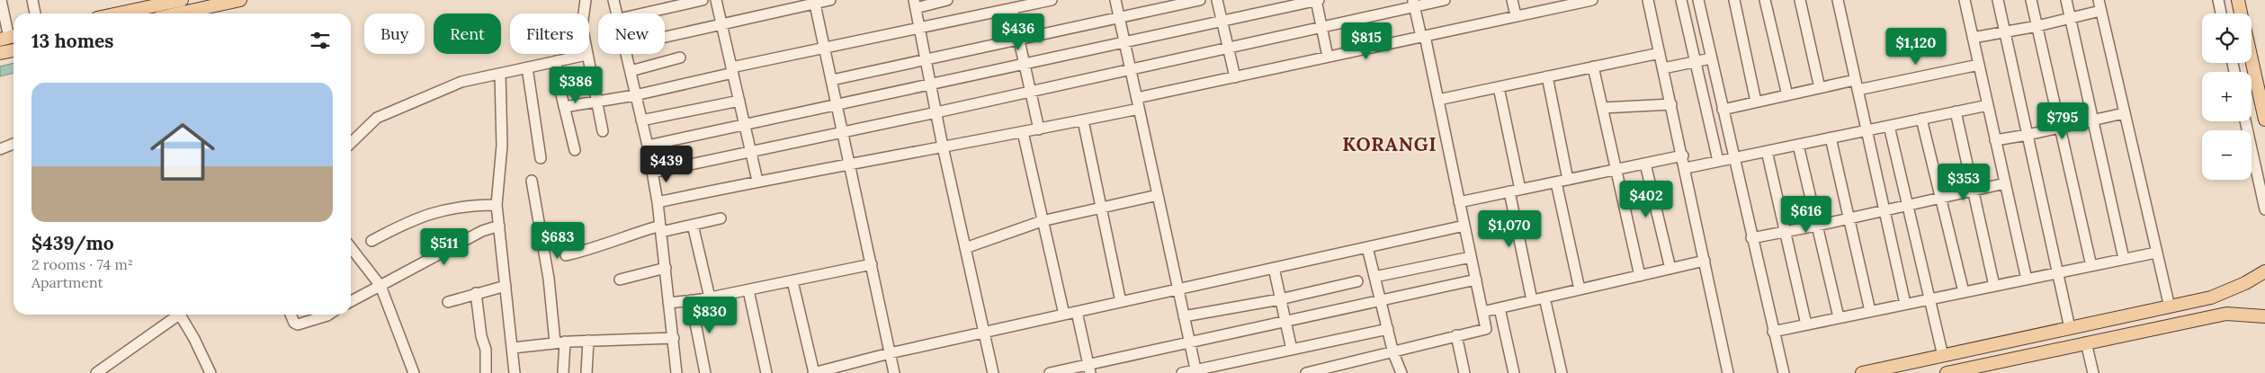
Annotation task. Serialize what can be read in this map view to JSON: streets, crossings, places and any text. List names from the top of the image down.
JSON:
{
  "districts": ["KORANGI"],
  "page": {
    "map_buttons": ["+", "−"],
    "price": [
      "$436",
      "$815",
      "$1,120",
      "$386",
      "$795",
      "$439",
      "$353",
      "$402",
      "$616",
      "$1,070",
      "$683",
      "$511",
      "$830"
    ],
    "chip": [
      "Buy",
      "Rent",
      "Filters",
      "New"
    ],
    "heading": "13 homes",
    "list": [
      {
        "name": "$439/mo",
        "note": "2 rooms · 74 m² · Apartment"
      }
    ]
  }
}
